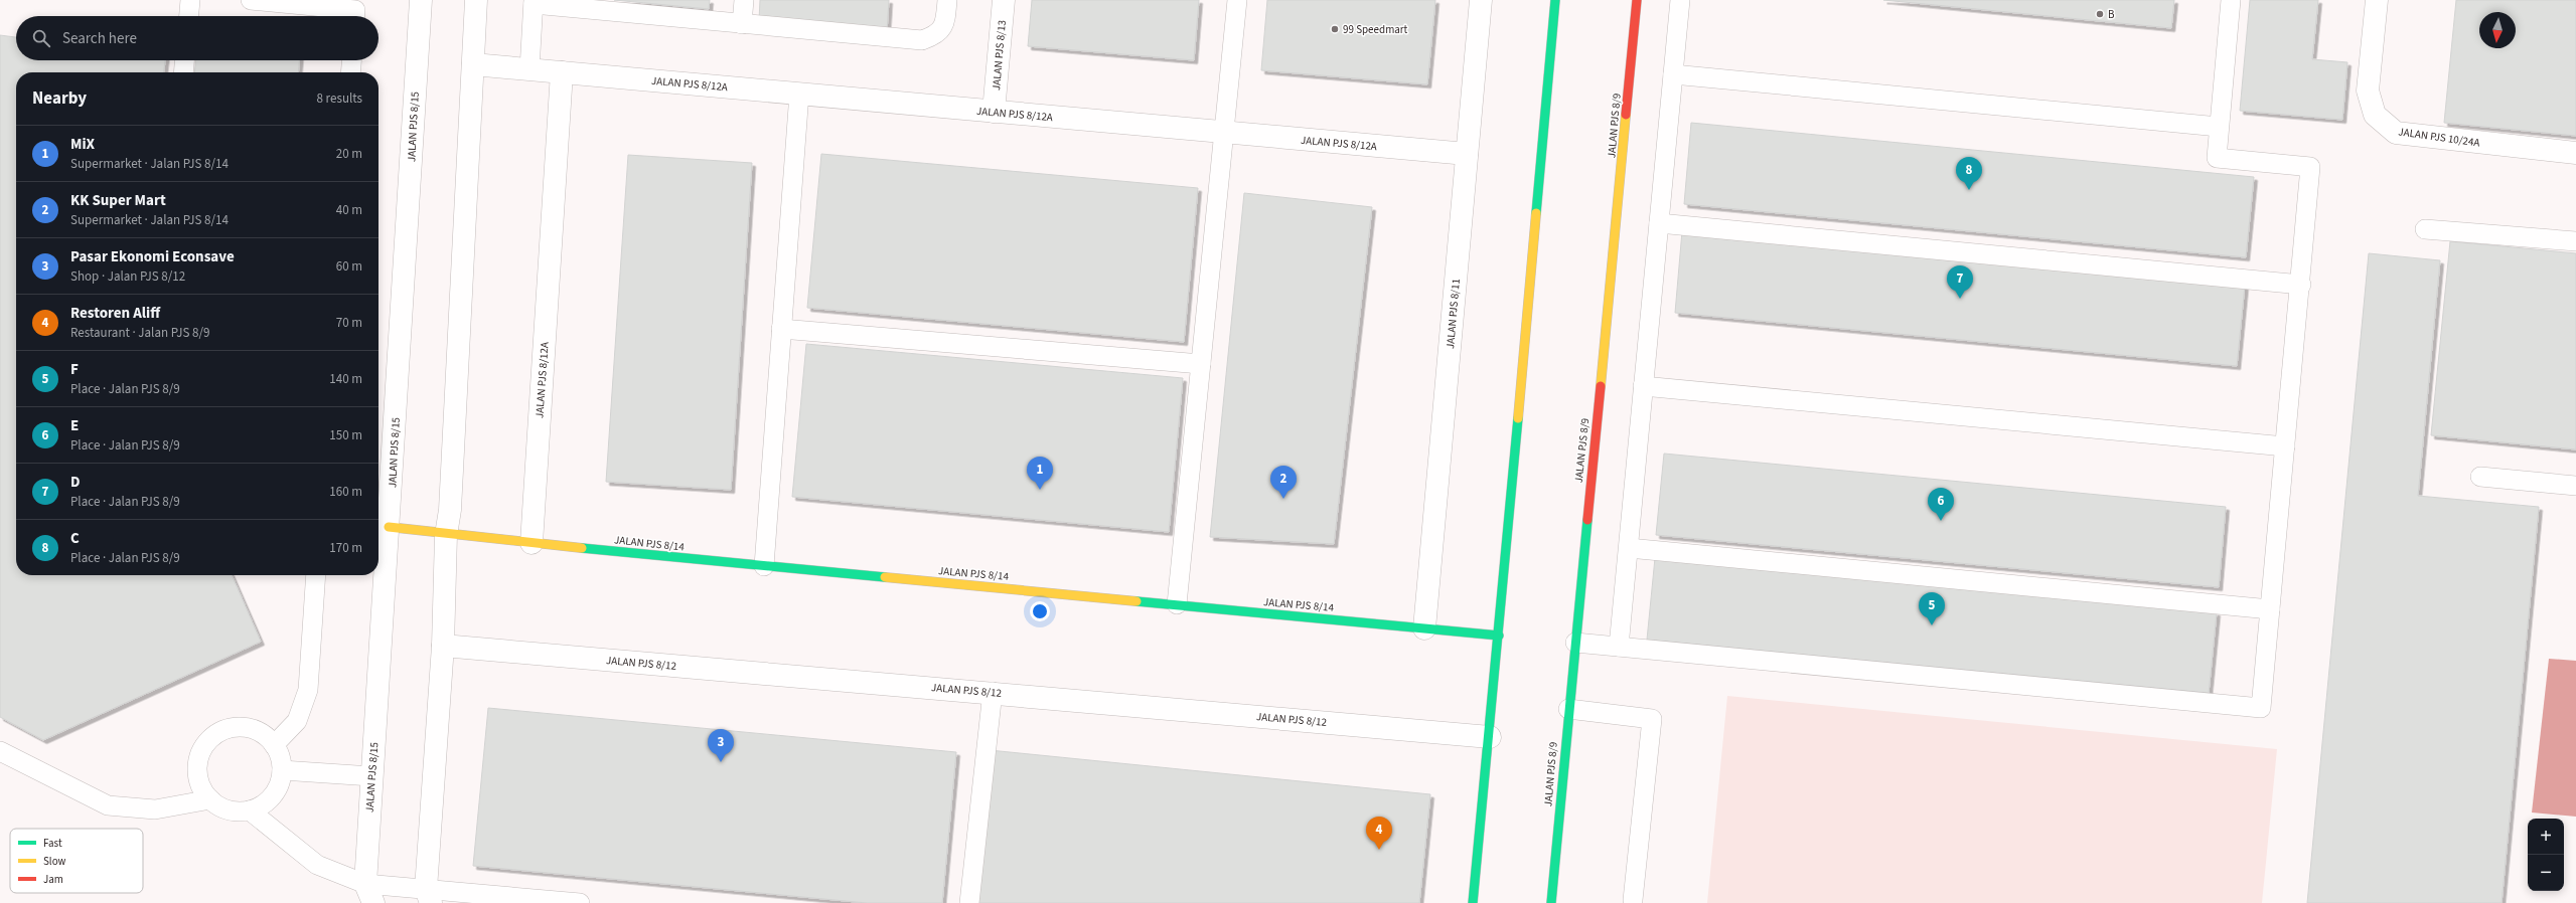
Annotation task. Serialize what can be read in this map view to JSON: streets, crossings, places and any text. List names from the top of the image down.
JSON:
{
  "streets": {
    "street": [
      "JALAN PJS 8/13",
      "JALAN PJS 8/12A",
      "JALAN PJS 8/9",
      "JALAN PJS 8/15",
      "JALAN PJS 10/24A",
      "JALAN PJS 8/11",
      "JALAN PJS 8/14",
      "JALAN PJS 8/12"
    ]
  },
  "crossings": [
    ["JALAN PJS 8/13", "JALAN PJS 8/12A"],
    ["JALAN PJS 8/12A", "JALAN PJS 8/11"],
    ["JALAN PJS 8/12A", "JALAN PJS 8/14"],
    ["JALAN PJS 8/11", "JALAN PJS 8/14"]
  ],
  "places": ["B", "99 Speedmart"],
  "legend": ["Fast", "Slow", "Jam"],
  "north": "bottom",
  "page": {
    "search": "Search here",
    "heading": ["Nearby", "8 results"],
    "list": [
      {
        "mark": "1",
        "name": "MiX",
        "note": "Supermarket · Jalan PJS 8/14",
        "value": "20 m"
      },
      {
        "mark": "2",
        "name": "KK Super Mart",
        "note": "Supermarket · Jalan PJS 8/14",
        "value": "40 m"
      },
      {
        "mark": "3",
        "name": "Pasar Ekonomi Econsave",
        "note": "Shop · Jalan PJS 8/12",
        "value": "60 m"
      },
      {
        "mark": "4",
        "name": "Restoren Aliff",
        "note": "Restaurant · Jalan PJS 8/9",
        "value": "70 m"
      },
      {
        "mark": "5",
        "name": "F",
        "note": "Place · Jalan PJS 8/9",
        "value": "140 m"
      },
      {
        "mark": "6",
        "name": "E",
        "note": "Place · Jalan PJS 8/9",
        "value": "150 m"
      },
      {
        "mark": "7",
        "name": "D",
        "note": "Place · Jalan PJS 8/9",
        "value": "160 m"
      },
      {
        "mark": "8",
        "name": "C",
        "note": "Place · Jalan PJS 8/9",
        "value": "170 m"
      }
    ],
    "pins": [
      "8",
      "7",
      "1",
      "2",
      "6",
      "5",
      "3",
      "4"
    ],
    "map_buttons": ["+", "−"]
  }
}
